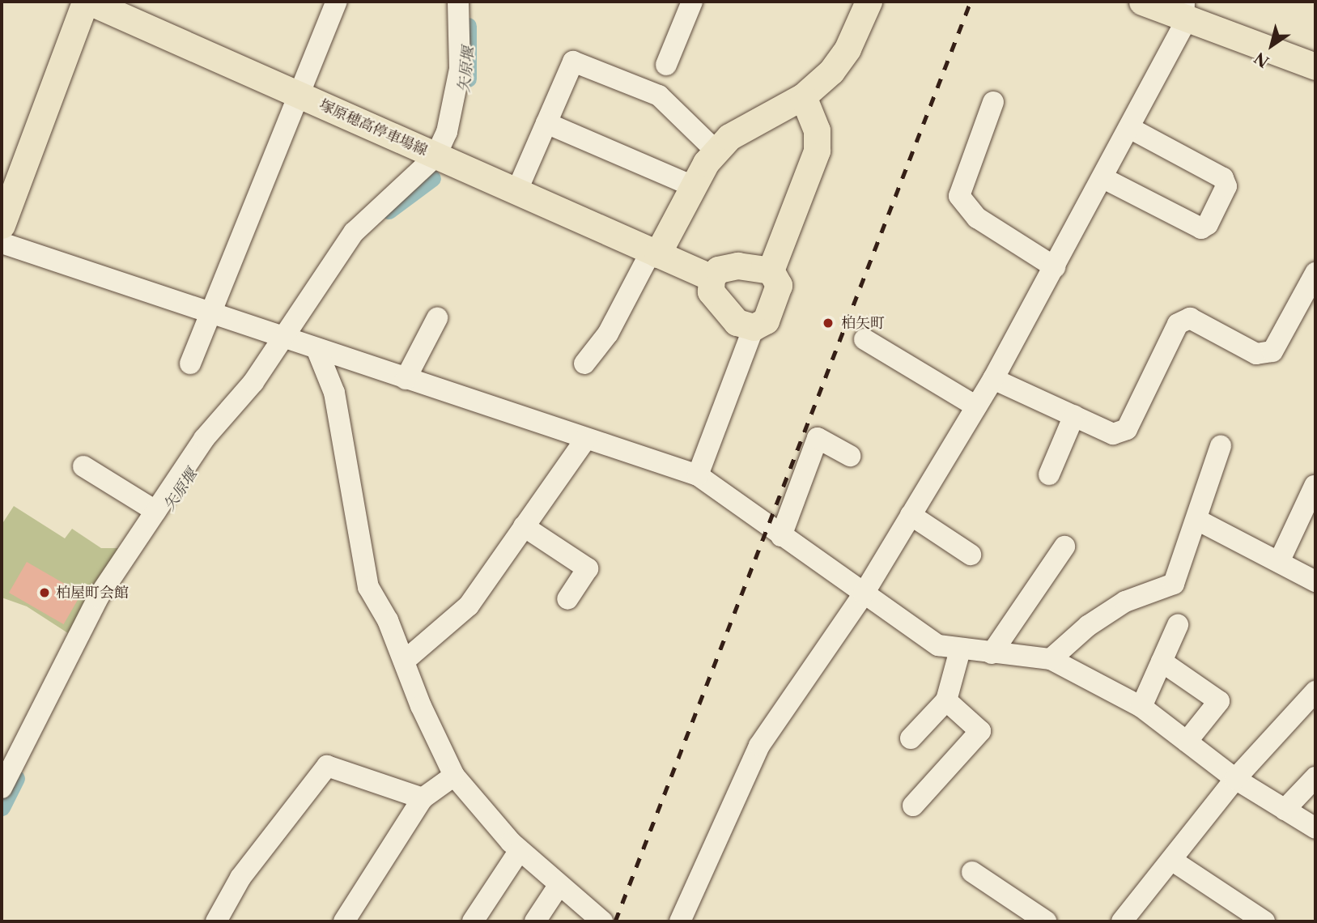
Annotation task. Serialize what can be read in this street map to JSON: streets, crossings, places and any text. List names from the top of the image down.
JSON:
{
  "streets": {
    "main road": ["塚原穂高停車場線"]
  },
  "water": ["矢原堰"],
  "places": ["柏矢町", "柏屋町会館"],
  "north": "bottom left"
}
